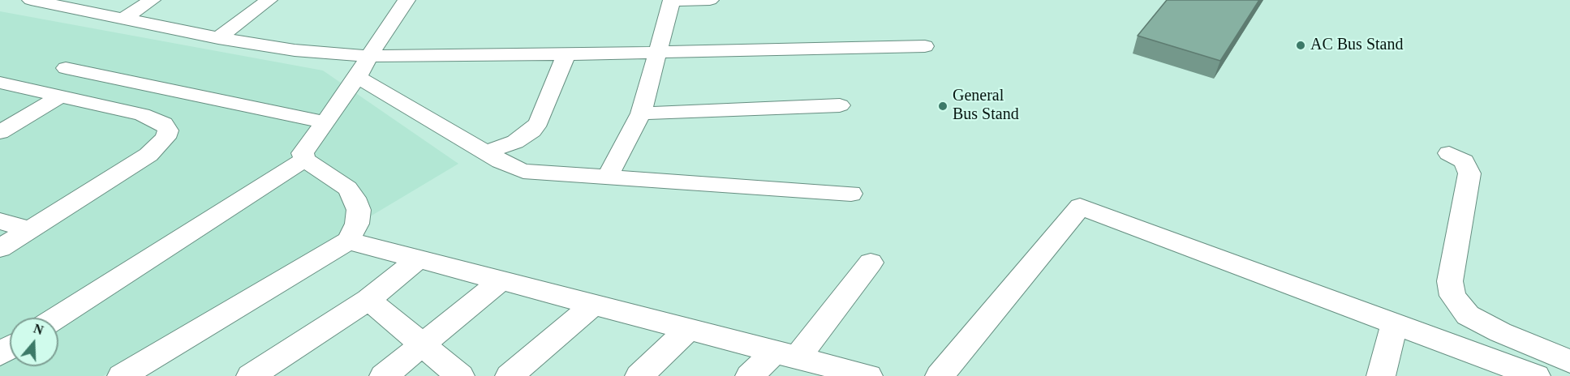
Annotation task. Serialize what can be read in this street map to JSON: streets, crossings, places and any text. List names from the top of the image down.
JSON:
{
  "places": ["AC Bus Stand", "General Bus Stand"],
  "north": "top"
}
